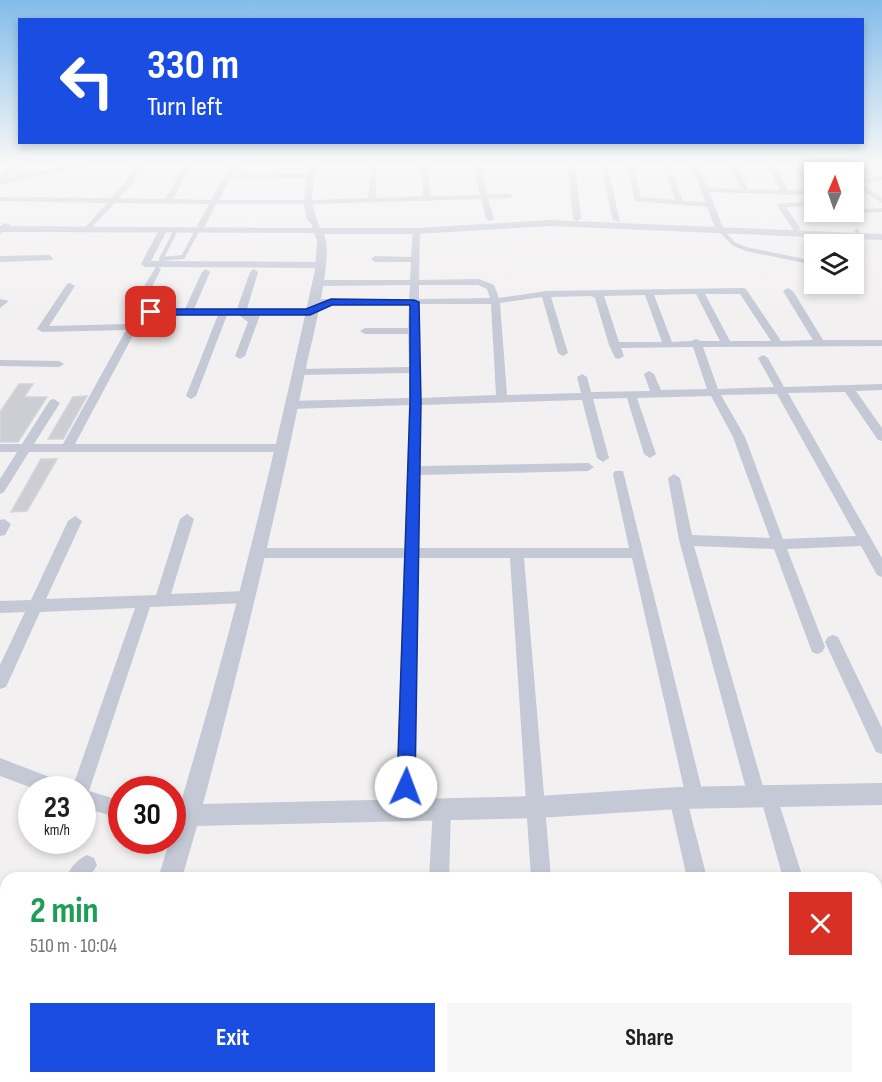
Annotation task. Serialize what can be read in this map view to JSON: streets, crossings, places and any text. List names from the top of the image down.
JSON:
{
  "north": "top",
  "page": {
    "turn": ["330 m", "Turn left"],
    "speed": "23 km/h",
    "limit": "30",
    "heading": ["2 min", "510 m · 10:04"],
    "buttons": ["Exit", "Share"]
  }
}
